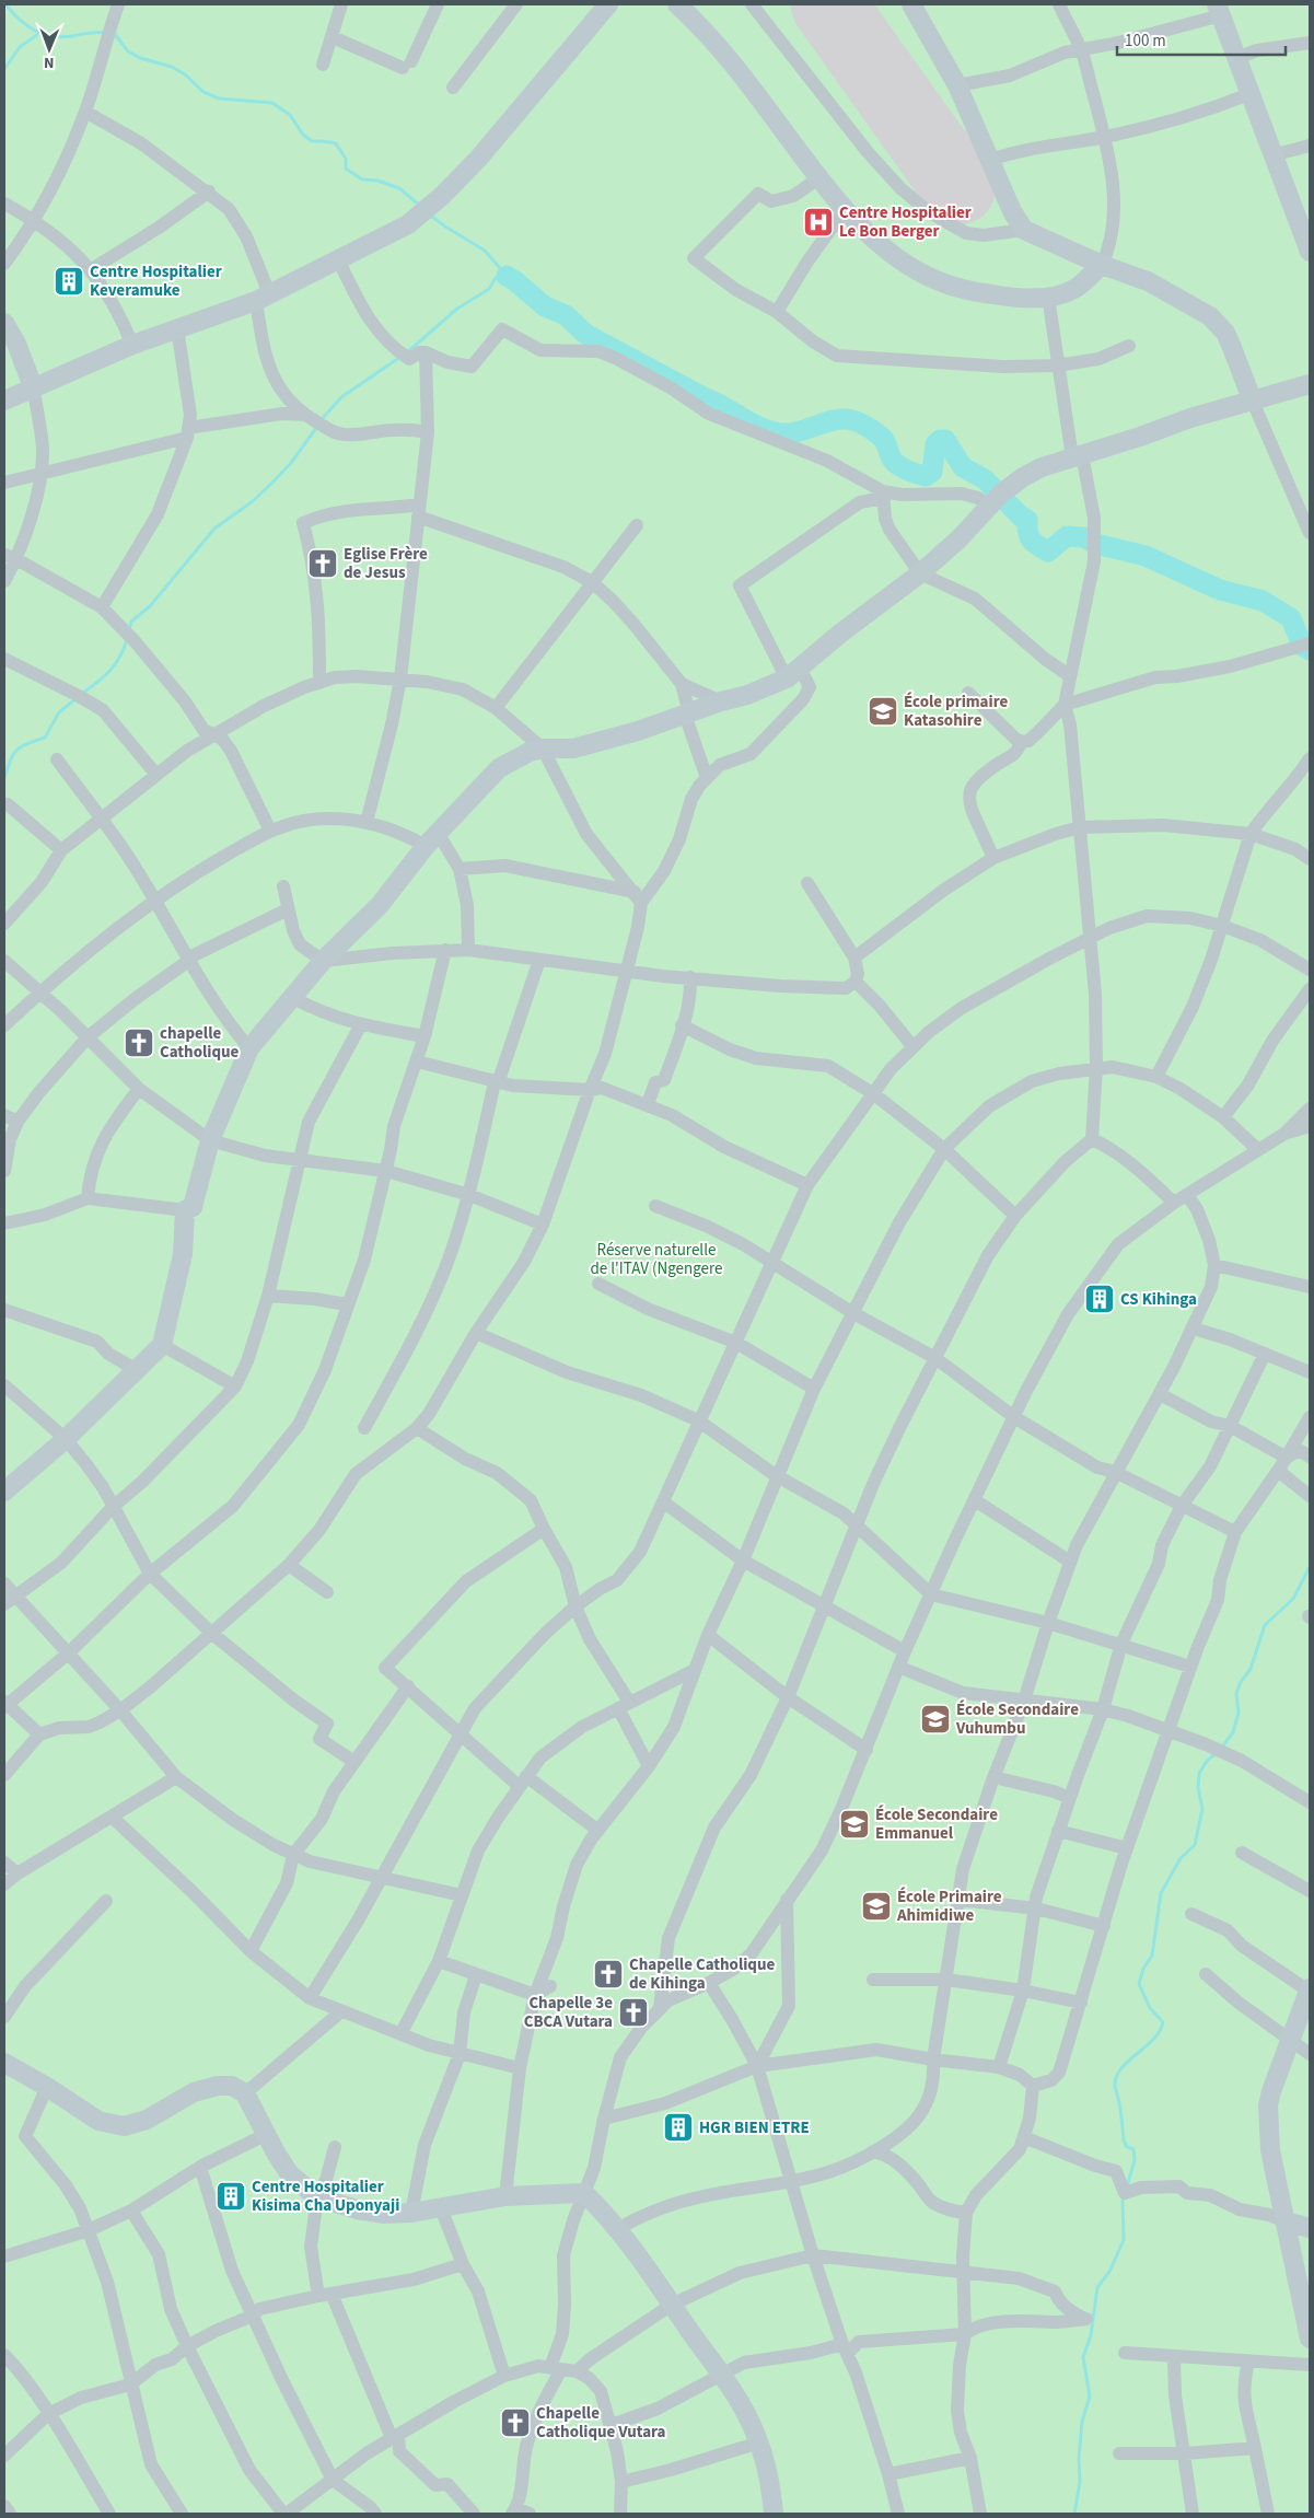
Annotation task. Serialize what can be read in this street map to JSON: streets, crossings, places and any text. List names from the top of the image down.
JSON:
{
  "parks": ["Réserve naturelle de l'ITAV (Ngengere"],
  "places": {
    "hospital": ["Centre Hospitalier Le Bon Berger"],
    "building": [
      "Centre Hospitalier Keveramuke",
      "CS Kihinga",
      "HGR BIEN ETRE",
      "Centre Hospitalier Kisima Cha Uponyaji"
    ],
    "church": [
      "Eglise Frère de Jesus",
      "chapelle Catholique",
      "Chapelle Catholique de Kihinga",
      "Chapelle 3e CBCA Vutara",
      "Chapelle Catholique Vutara"
    ],
    "school or university": [
      "École primaire Katasohire",
      "École Secondaire Vuhumbu",
      "École Secondaire Emmanuel",
      "École Primaire Ahimidiwe"
    ]
  },
  "scale_bar": "100 m",
  "north": "bottom"
}
